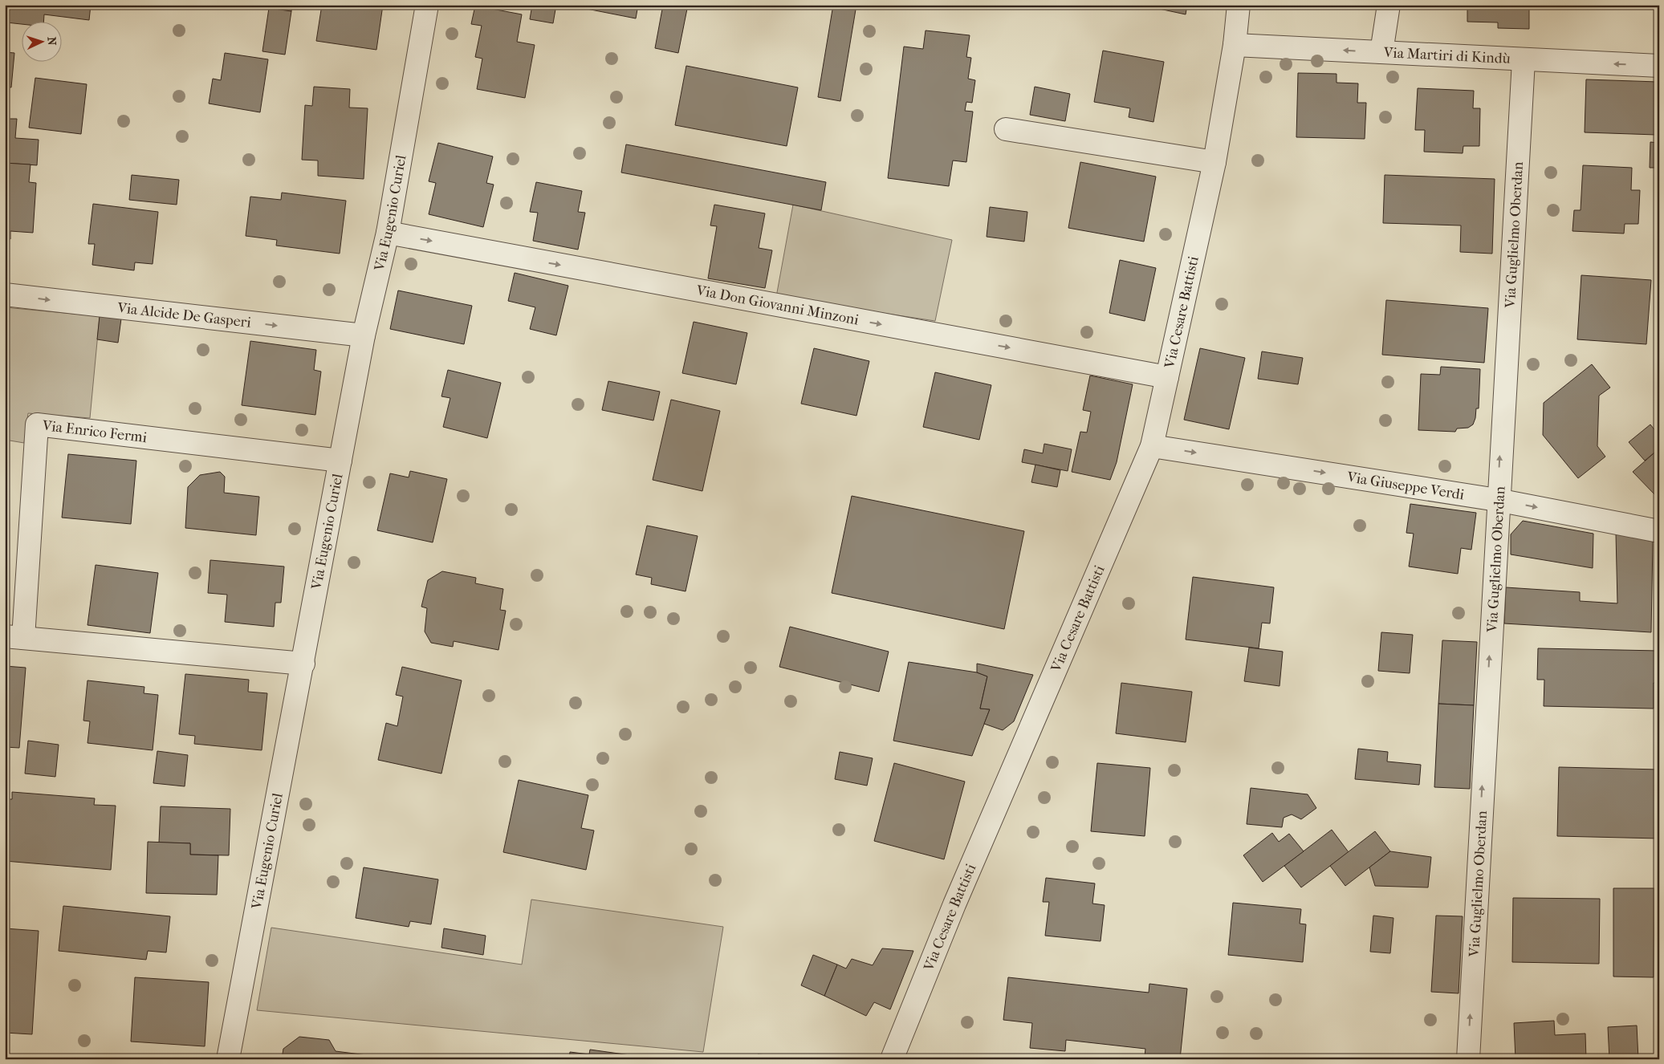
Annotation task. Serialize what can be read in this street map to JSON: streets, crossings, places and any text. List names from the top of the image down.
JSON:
{
  "streets": {
    "street": [
      "Via Martiri di Kindù",
      "Via Eugenio Curiel",
      "Via Guglielmo Oberdan",
      "Via Don Giovanni Minzoni",
      "Via Cesare Battisti",
      "Via Alcide De Gasperi",
      "Via Enrico Fermi",
      "Via Giuseppe Verdi"
    ]
  },
  "crossings": [
    ["Via Martiri di Kindù", "Via Guglielmo Oberdan"],
    ["Via Martiri di Kindù", "Via Cesare Battisti"],
    ["Via Eugenio Curiel", "Via Don Giovanni Minzoni"],
    ["Via Eugenio Curiel", "Via Alcide De Gasperi"],
    ["Via Eugenio Curiel", "Via Enrico Fermi"],
    ["Via Guglielmo Oberdan", "Via Giuseppe Verdi"],
    ["Via Don Giovanni Minzoni", "Via Cesare Battisti"],
    ["Via Cesare Battisti", "Via Giuseppe Verdi"]
  ],
  "one_way": [
    "Via Martiri di Kindù",
    "Via Guglielmo Oberdan",
    "Via Don Giovanni Minzoni",
    "Via Alcide De Gasperi",
    "Via Giuseppe Verdi"
  ],
  "north": "right"
}
